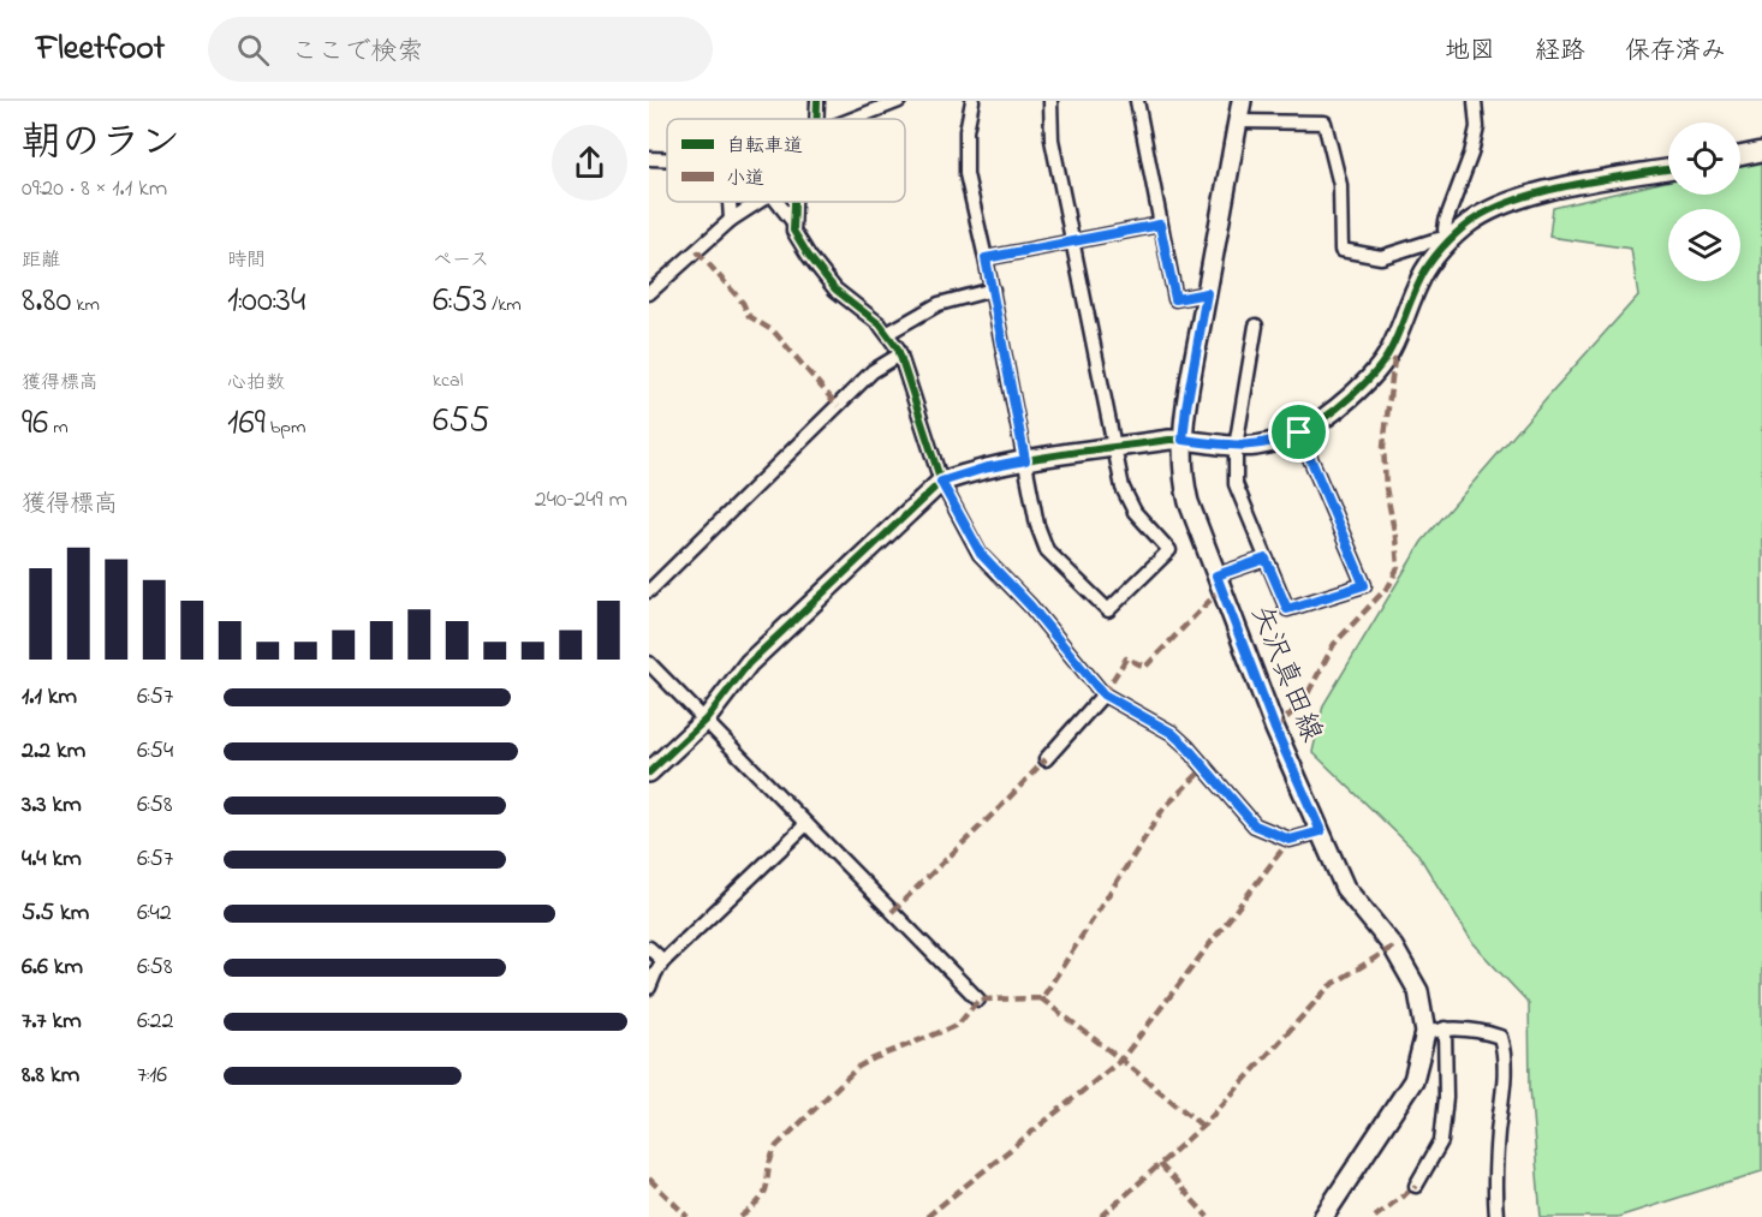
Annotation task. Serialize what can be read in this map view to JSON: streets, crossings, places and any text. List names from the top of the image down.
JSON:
{
  "streets": {
    "street": ["矢沢真田線"]
  },
  "legend": ["自転車道", "小道"],
  "page": {
    "header": "Fleetfoot",
    "search": "ここで検索",
    "nav": ["地図", "経路", "保存済み"],
    "heading": ["朝のラン", "09:20 · 8 × 1.1 km"],
    "stats": [
      ["距離", "8.80 km"],
      ["時間", "1:00:34"],
      ["ペース", "6:53 /km"],
      ["獲得標高", "96 m"],
      ["心拍数", "169 bpm"],
      ["kcal", "655"]
    ],
    "chart": ["獲得標高", "240–249 m"],
    "list": [
      {
        "name": "1.1 km",
        "note": "6:57"
      },
      {
        "name": "2.2 km",
        "note": "6:54"
      },
      {
        "name": "3.3 km",
        "note": "6:58"
      },
      {
        "name": "4.4 km",
        "note": "6:57"
      },
      {
        "name": "5.5 km",
        "note": "6:42"
      },
      {
        "name": "6.6 km",
        "note": "6:58"
      },
      {
        "name": "7.7 km",
        "note": "6:22"
      },
      {
        "name": "8.8 km",
        "note": "7:16"
      }
    ]
  }
}
